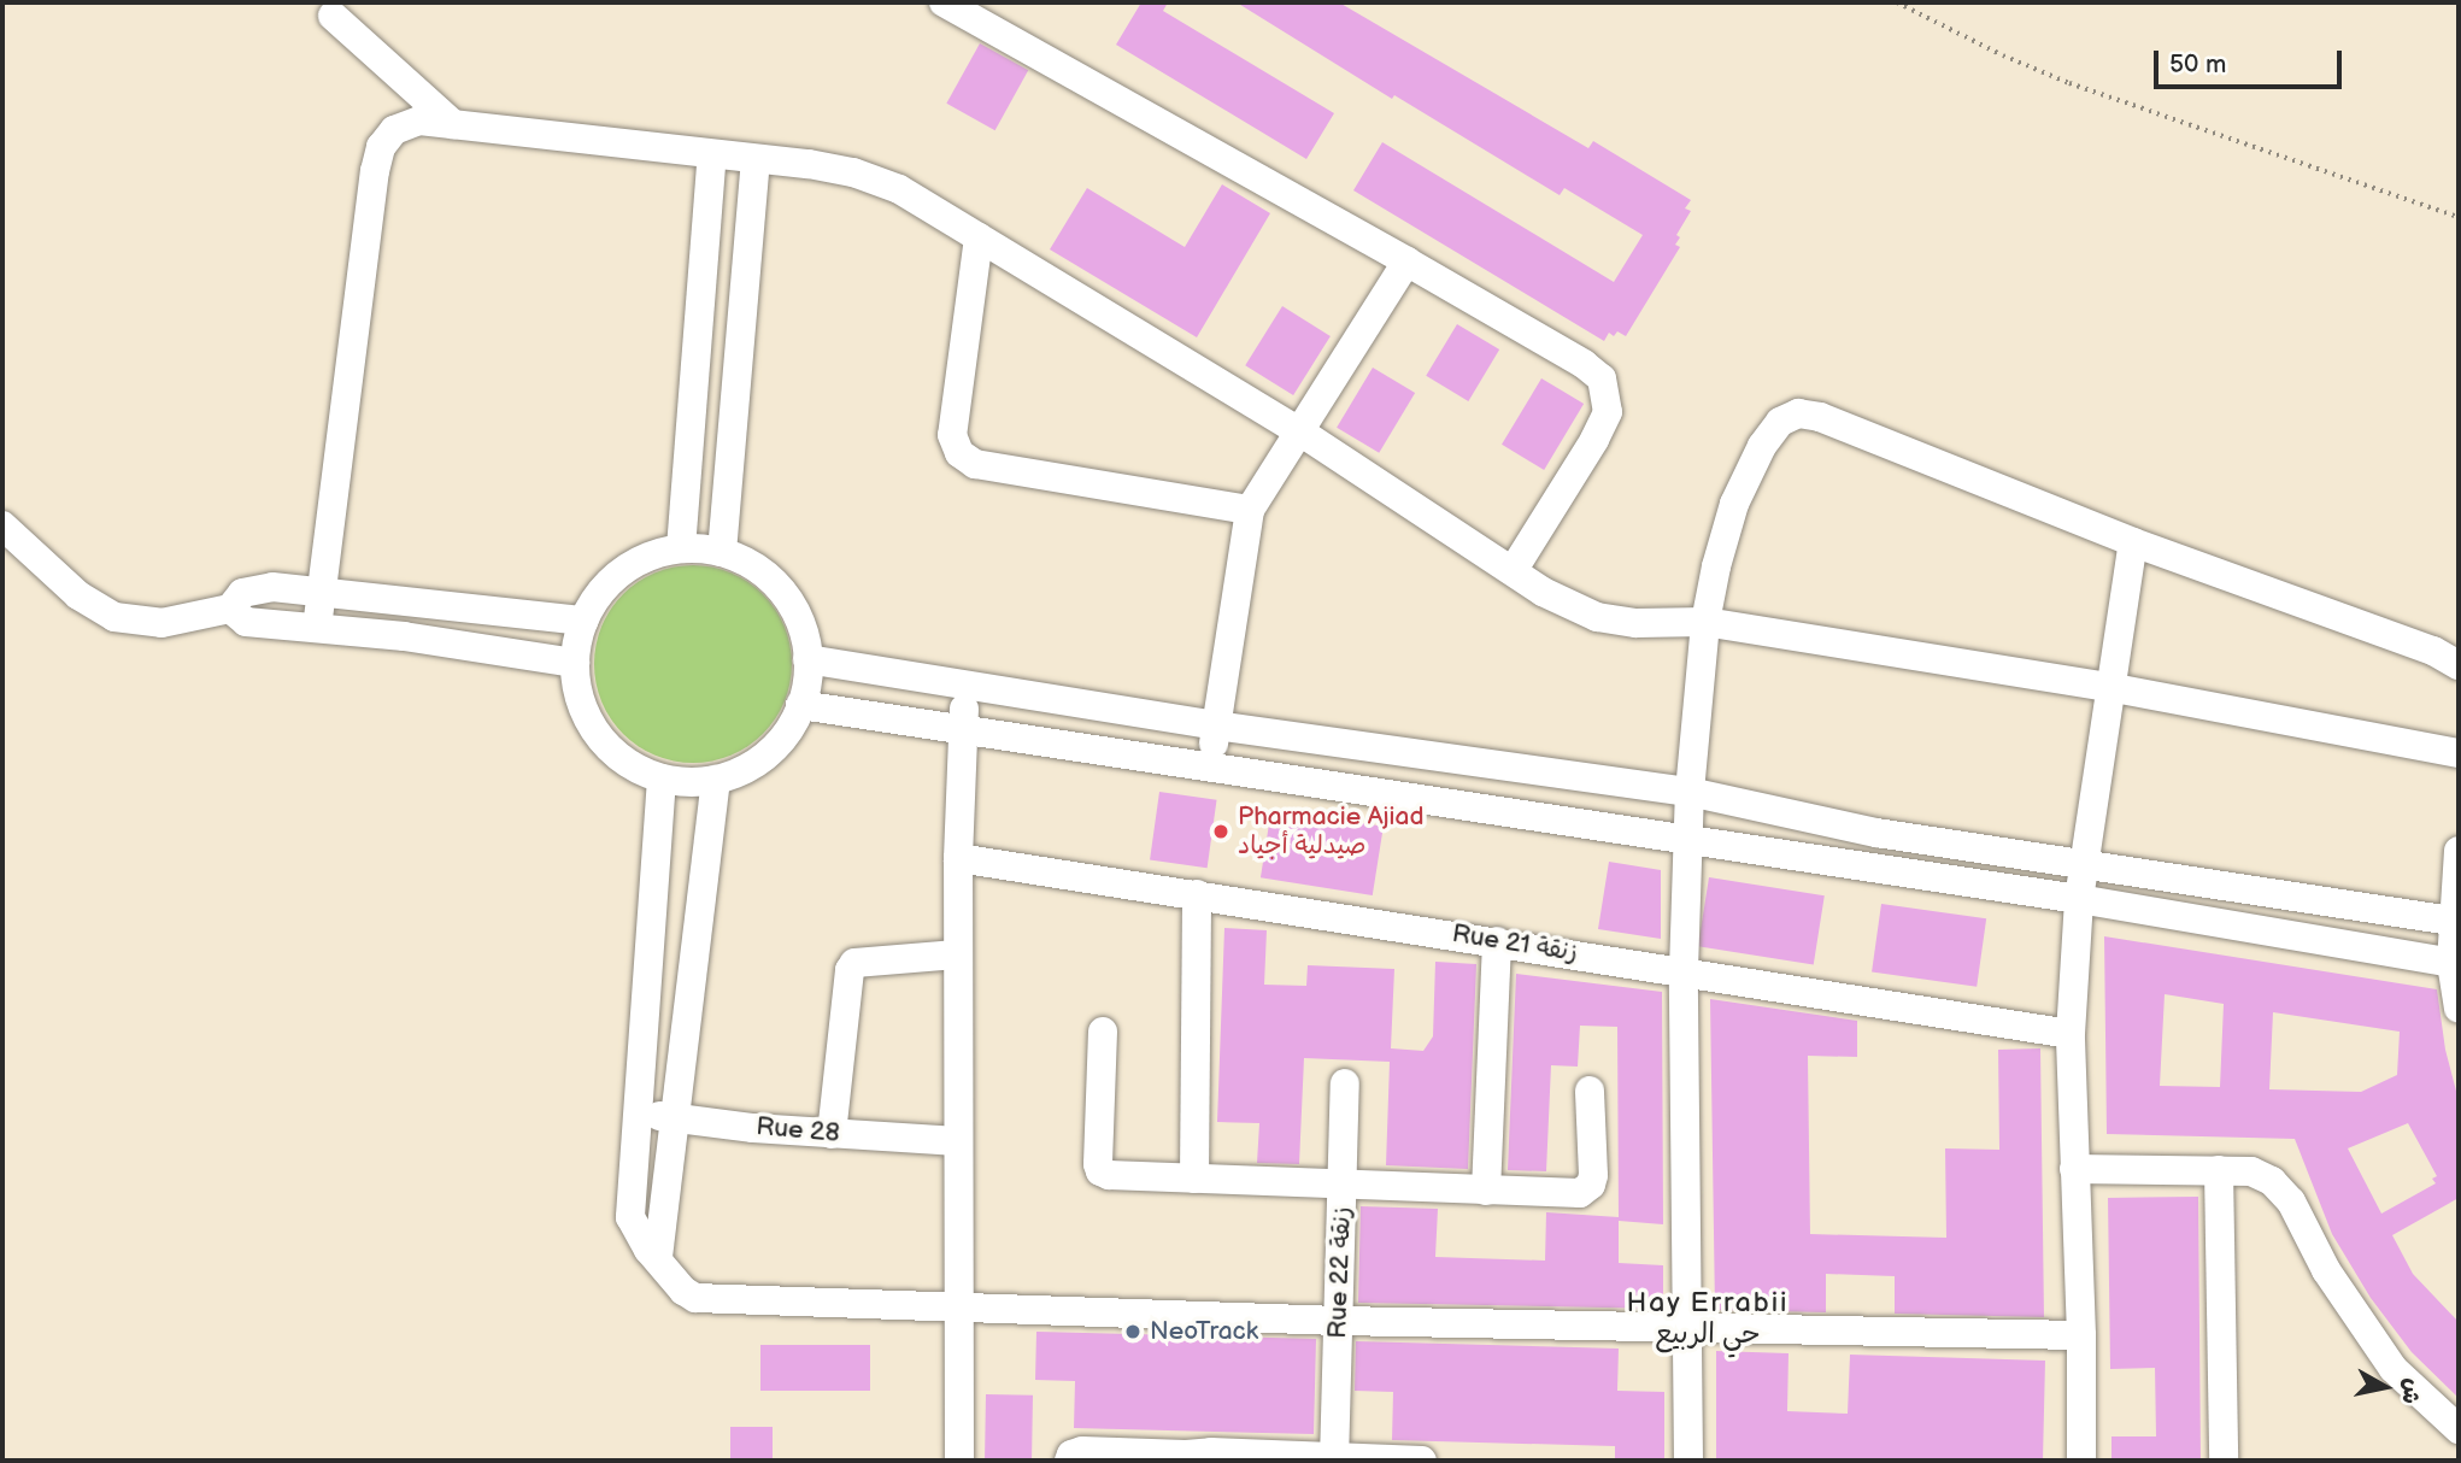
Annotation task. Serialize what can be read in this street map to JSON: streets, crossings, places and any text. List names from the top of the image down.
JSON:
{
  "streets": {
    "street": ["Rue 21 زنقة", "Rue 28", "Rue 22 زنقة"]
  },
  "districts": ["Hay Errabii حي الربيع"],
  "places": ["Pharmacie Ajiad صيدلية أجياد", "NeoTrack"],
  "scale_bar": "50 m",
  "north": "right"
}
